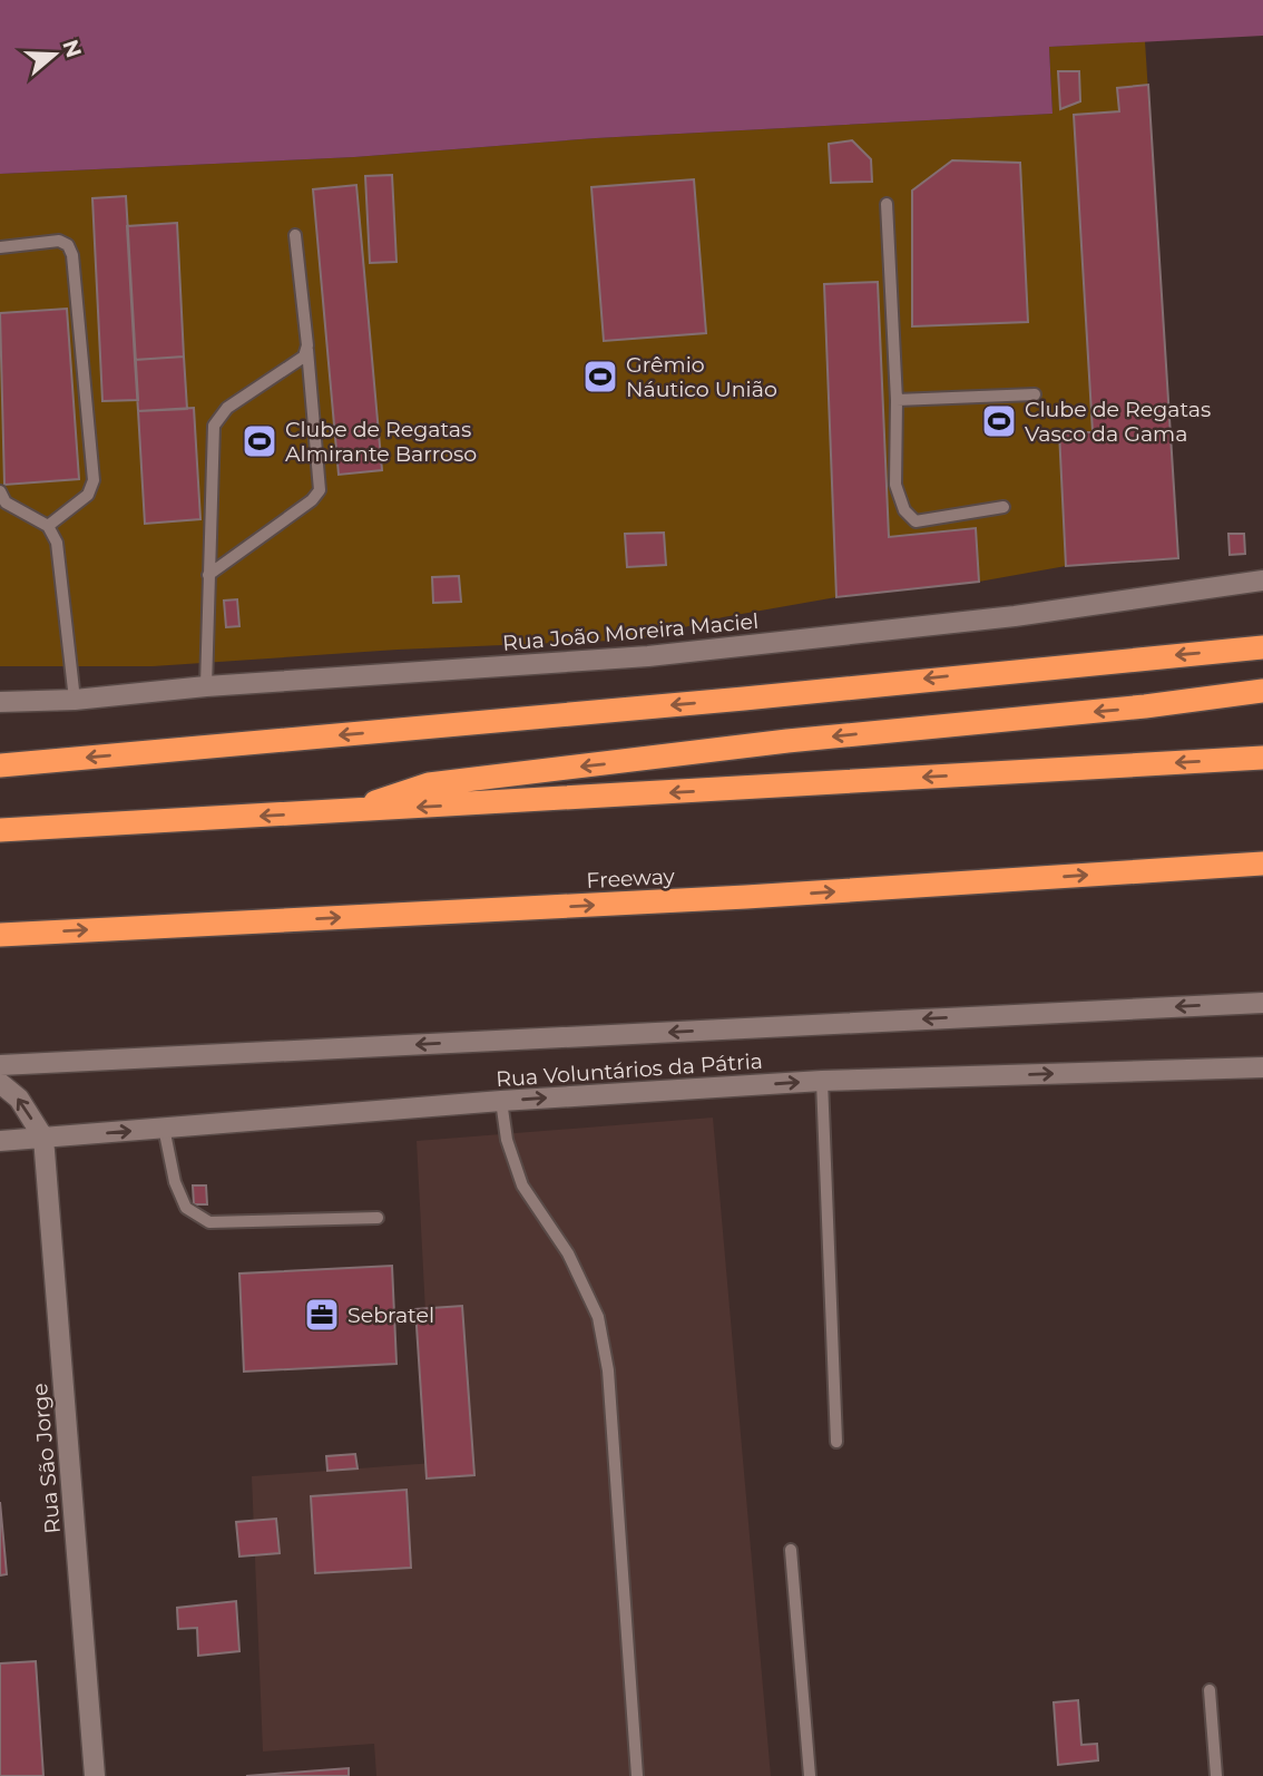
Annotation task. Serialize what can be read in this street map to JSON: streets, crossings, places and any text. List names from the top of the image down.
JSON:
{
  "streets": {
    "highway": ["Freeway"],
    "main road": ["Rua João Moreira Maciel", "Rua Voluntários da Pátria", "Rua São Jorge"]
  },
  "crossings": [
    ["Rua Voluntários da Pátria", "Rua São Jorge"]
  ],
  "places": {
    "sports": ["Grêmio Náutico União", "Clube de Regatas Vasco da Gama", "Clube de Regatas Almirante Barroso"],
    "office": ["Sebratel"]
  },
  "north": "right"
}
